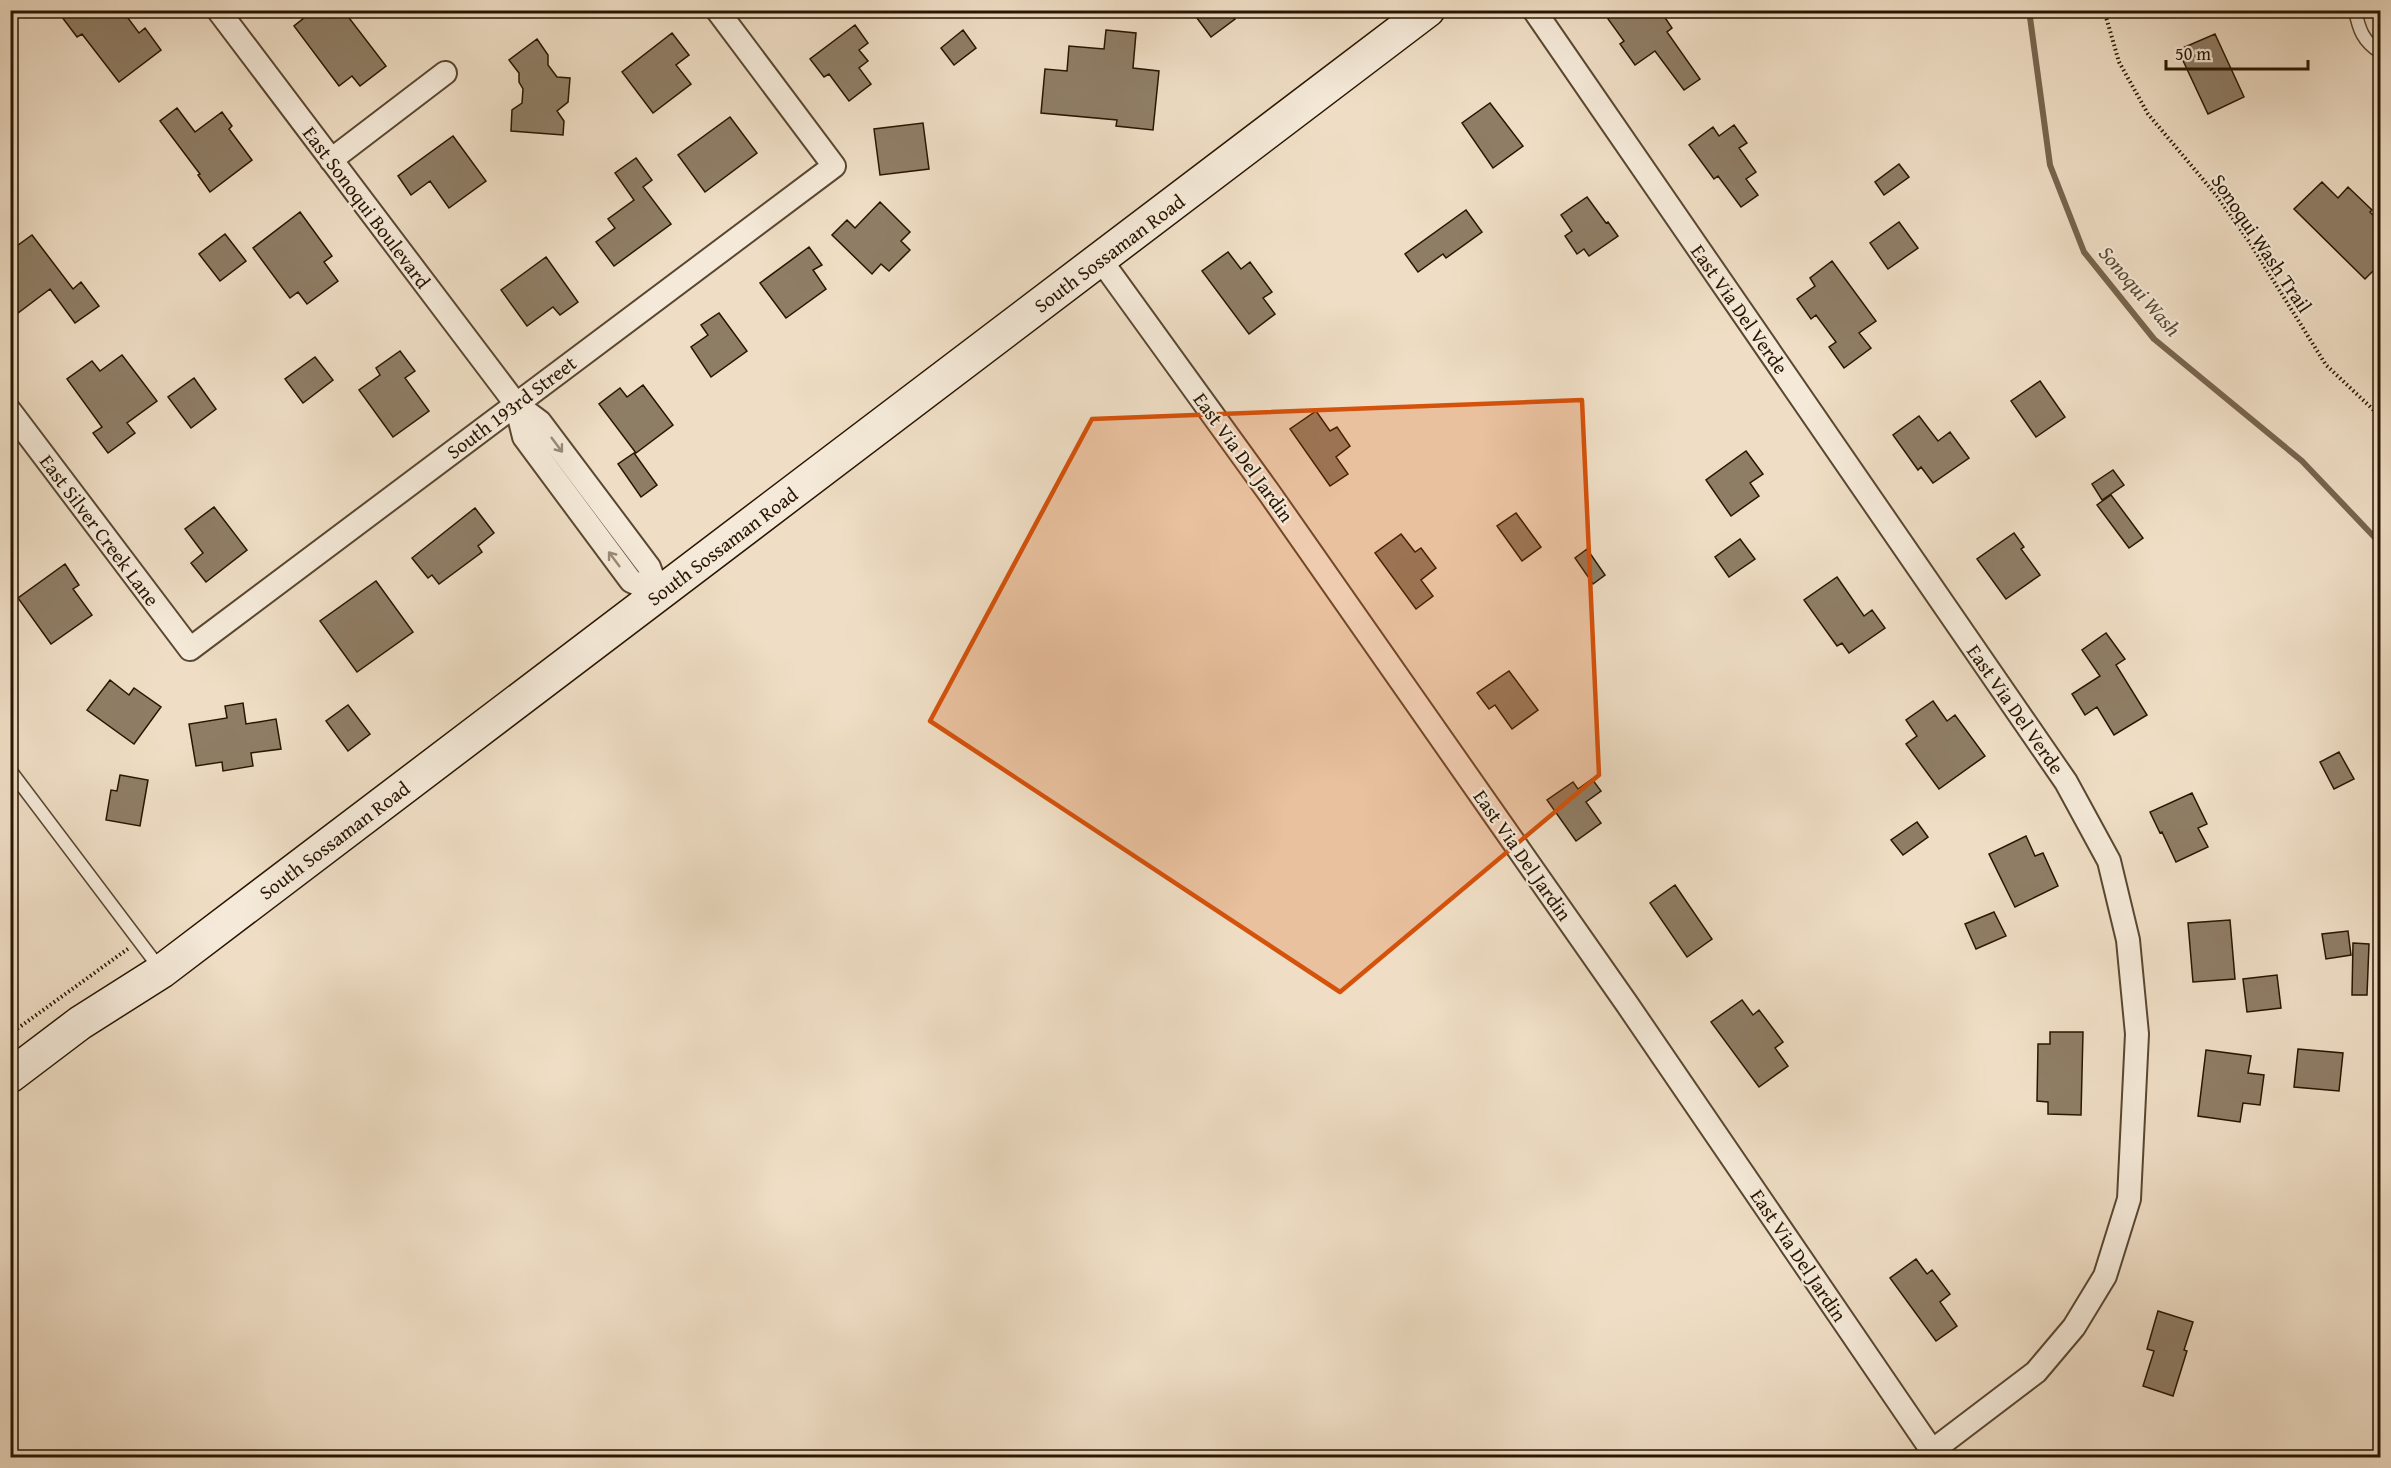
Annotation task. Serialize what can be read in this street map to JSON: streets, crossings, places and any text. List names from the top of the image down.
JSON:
{
  "streets": {
    "main road": ["South Sossaman Road"],
    "street": [
      "East Sonoqui Boulevard",
      "East Via Del Verde",
      "South 193rd Street",
      "East Via Del Jardin",
      "East Silver Creek Lane"
    ],
    "path": ["Sonoqui Wash Trail"]
  },
  "crossings": [
    ["East Sonoqui Boulevard", "South Sossaman Road"],
    ["East Sonoqui Boulevard", "South 193rd Street"],
    ["South Sossaman Road", "East Via Del Jardin"],
    ["East Via Del Verde", "East Via Del Jardin"],
    ["South 193rd Street", "East Silver Creek Lane"]
  ],
  "water": ["Sonoqui Wash"],
  "scale_bar": "50 m"
}
